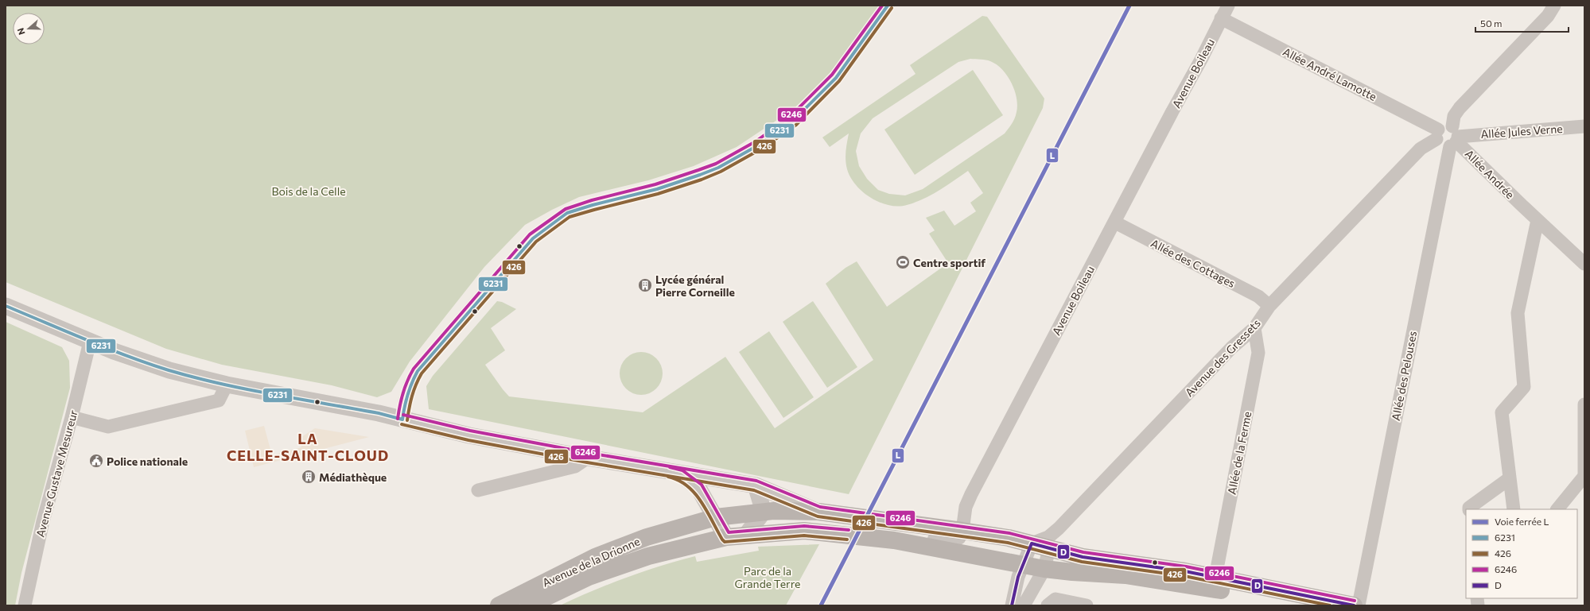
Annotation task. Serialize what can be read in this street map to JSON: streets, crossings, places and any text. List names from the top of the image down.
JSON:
{
  "streets": {
    "main road": ["Avenue de la Drionne"],
    "street": [
      "Avenue Boileau",
      "Allée André Lamotte",
      "Allée Jules Verne",
      "Allée Andrée",
      "Allée des Cottages",
      "Avenue des Gressets",
      "Allée des Pelouses",
      "Allée de la Ferme",
      "Avenue Gustave Mesureur"
    ]
  },
  "crossings": [
    ["Avenue Boileau", "Allée André Lamotte"],
    ["Avenue Boileau", "Allée des Cottages"],
    ["Avenue Boileau", "Avenue de la Drionne"],
    ["Allée André Lamotte", "Allée Jules Verne"],
    ["Allée André Lamotte", "Allée Andrée"],
    ["Allée André Lamotte", "Avenue des Gressets"],
    ["Allée André Lamotte", "Allée des Pelouses"],
    ["Allée Jules Verne", "Allée Andrée"],
    ["Allée Jules Verne", "Avenue des Gressets"],
    ["Allée Jules Verne", "Allée des Pelouses"],
    ["Allée Andrée", "Allée des Pelouses"],
    ["Allée des Cottages", "Avenue des Gressets"],
    ["Avenue des Gressets", "Allée de la Ferme"],
    ["Avenue des Gressets", "Avenue de la Drionne"],
    ["Allée de la Ferme", "Avenue de la Drionne"]
  ],
  "districts": ["LA CELLE-SAINT-CLOUD"],
  "parks": ["Bois de la Celle", "Parc de la Grande Terre"],
  "places": {
    "sports": ["Centre sportif"],
    "building": ["Lycée général Pierre Corneille", "Médiathèque"],
    "public building": ["Police nationale"]
  },
  "lines": [
    "rail line L",
    "transit line 6231",
    "transit line 6246",
    "transit line 426",
    "transit line D"
  ],
  "legend": [
    "Voie ferrée L",
    "6231",
    "426",
    "6246",
    "D"
  ],
  "scale_bar": "50 m",
  "north": "left"
}
